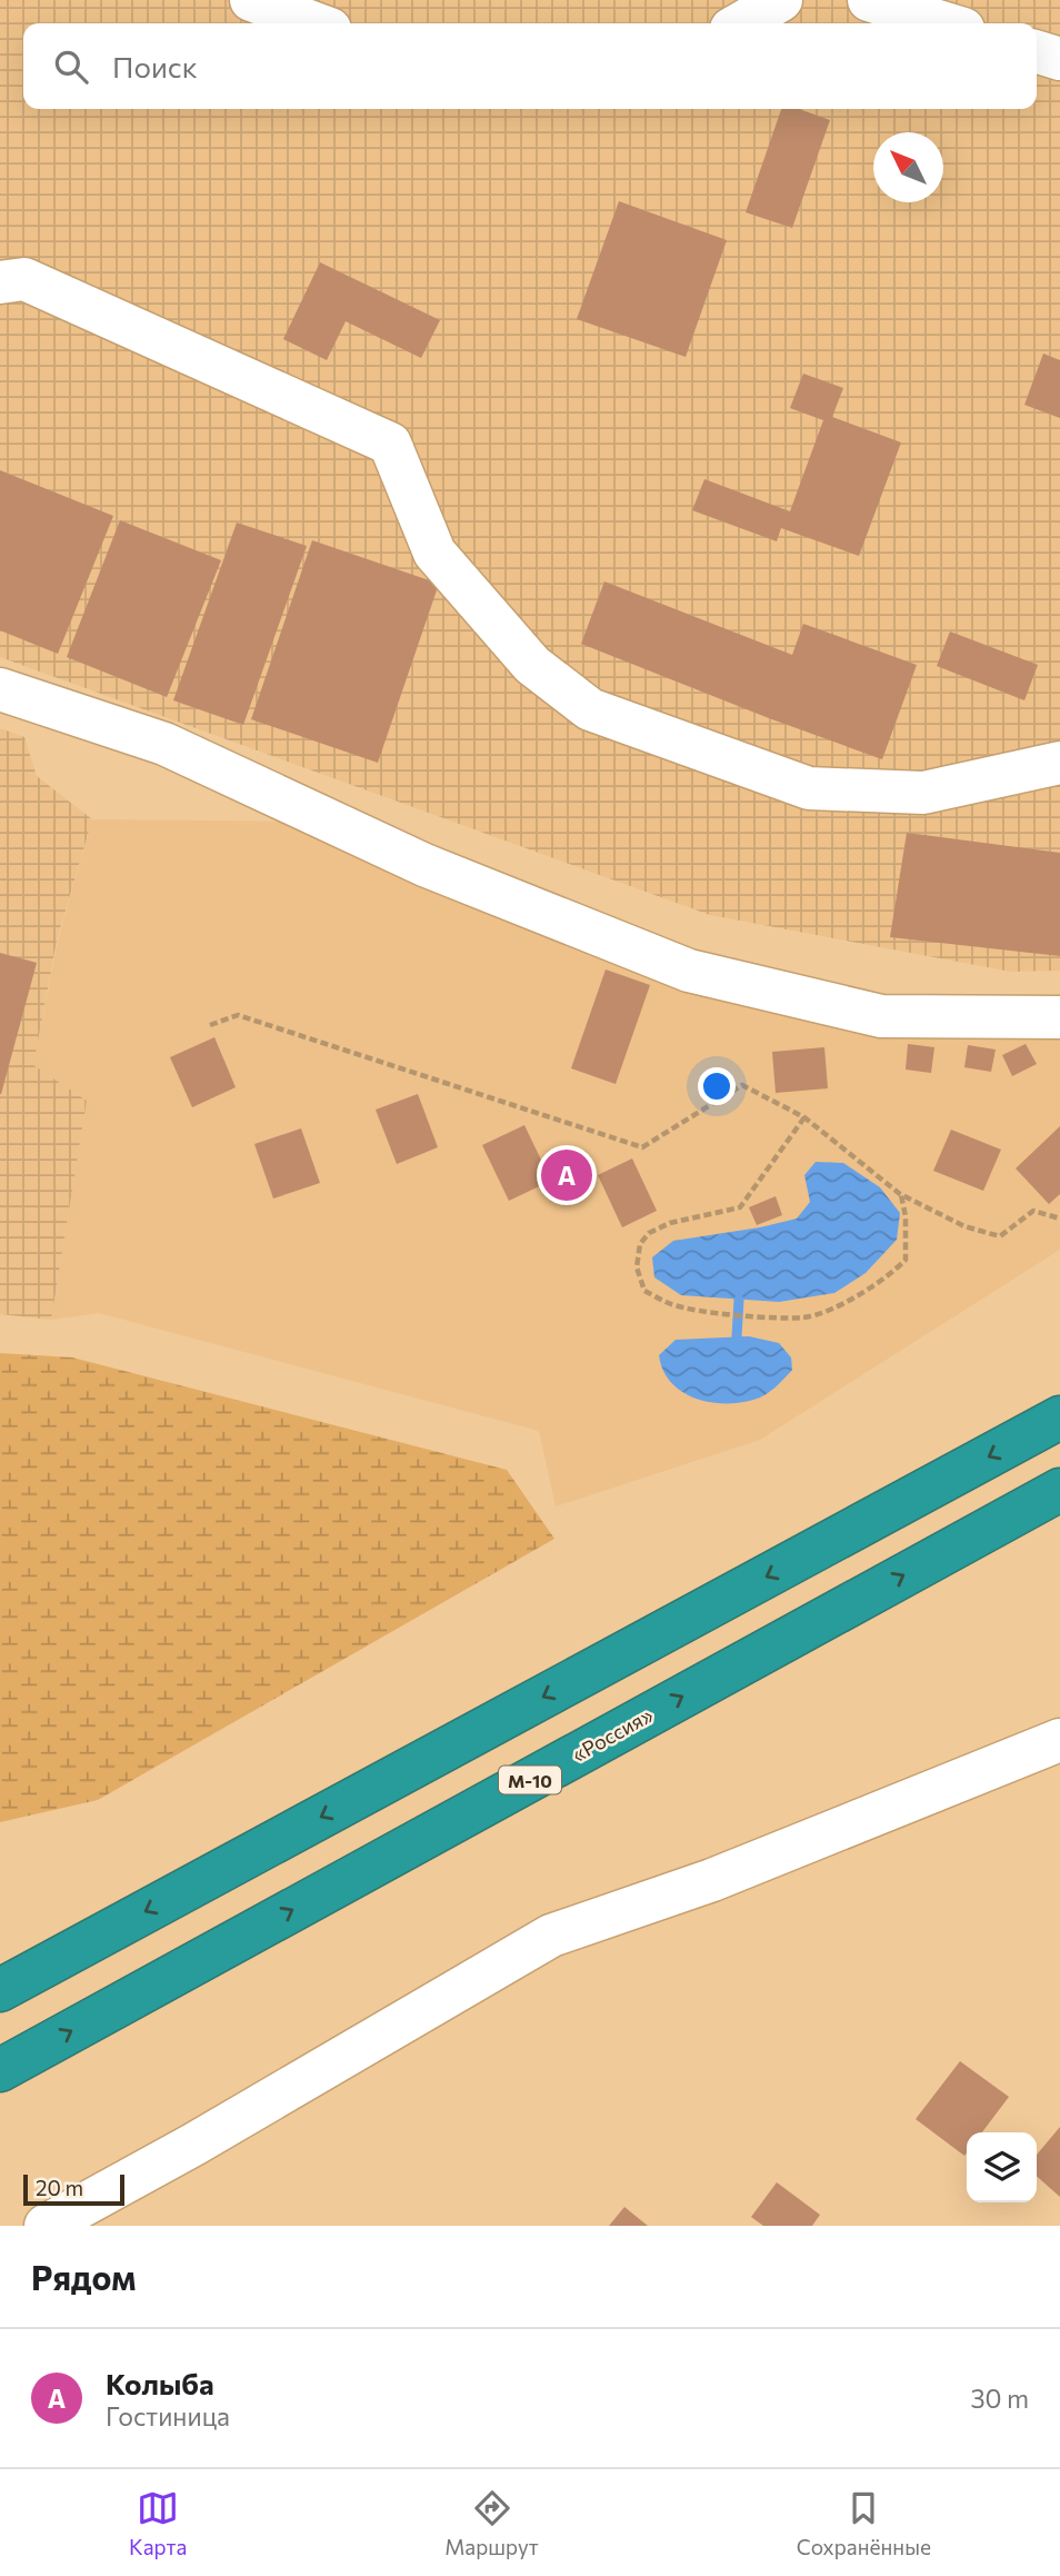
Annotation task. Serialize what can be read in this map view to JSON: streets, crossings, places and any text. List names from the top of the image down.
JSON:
{
  "streets": {
    "highway": ["«Россия»", "М-10"]
  },
  "scale_bar": "20 m",
  "north": "top left",
  "page": {
    "search": "Поиск",
    "pins": "A",
    "scale": "20 m",
    "heading": "Рядом",
    "list": [
      {
        "mark": "A",
        "name": "Колыба",
        "note": "Гостиница",
        "value": "30 m"
      }
    ],
    "nav": ["Карта", "Маршрут", "Сохранённые"]
  }
}
